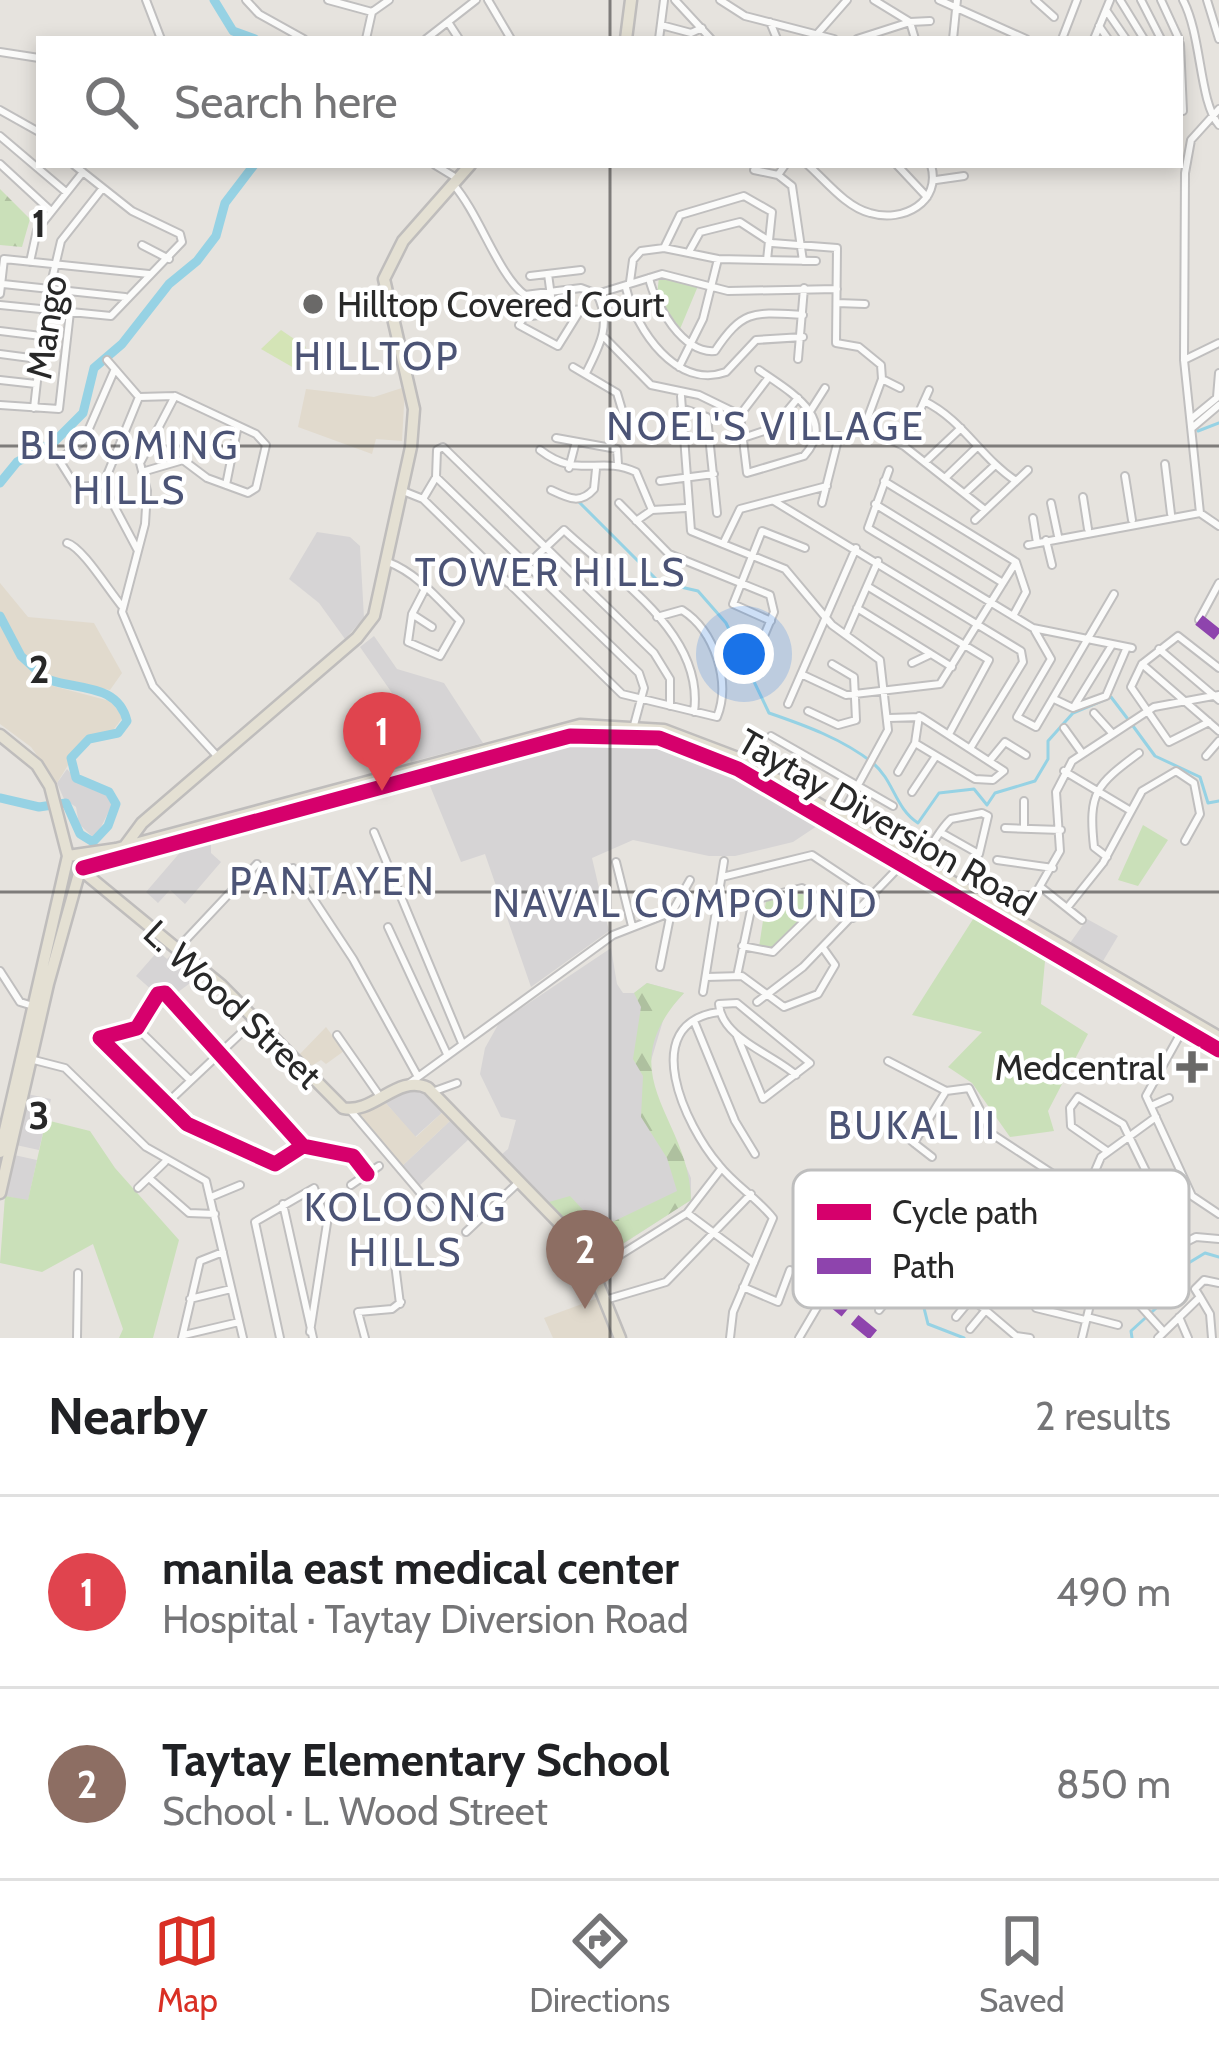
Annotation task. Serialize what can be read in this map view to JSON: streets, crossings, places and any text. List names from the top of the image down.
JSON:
{
  "streets": {
    "main road": ["Taytay Diversion Road", "L. Wood Street"],
    "street": ["Mango"]
  },
  "crossings": [
    ["Taytay Diversion Road", "L. Wood Street"]
  ],
  "districts": [
    "HILLTOP",
    "NOEL'S VILLAGE",
    "BLOOMING HILLS",
    "TOWER HILLS",
    "PANTAYEN",
    "NAVAL COMPOUND",
    "BUKAL II",
    "KOLOONG HILLS"
  ],
  "places": {
    "other": ["Hilltop Covered Court"],
    "health": ["Medcentral"]
  },
  "legend": ["Cycle path", "Path"],
  "page": {
    "search": "Search here",
    "pins": ["1", "2"],
    "heading": ["Nearby", "2 results"],
    "list": [
      {
        "mark": "1",
        "name": "manila east medical center",
        "note": "Hospital · Taytay Diversion Road",
        "value": "490 m"
      },
      {
        "mark": "2",
        "name": "Taytay Elementary School",
        "note": "School · L. Wood Street",
        "value": "850 m"
      }
    ],
    "nav": ["Map", "Directions", "Saved"]
  },
  "grid": {
    "rows": ["1", "2", "3"]
  }
}
